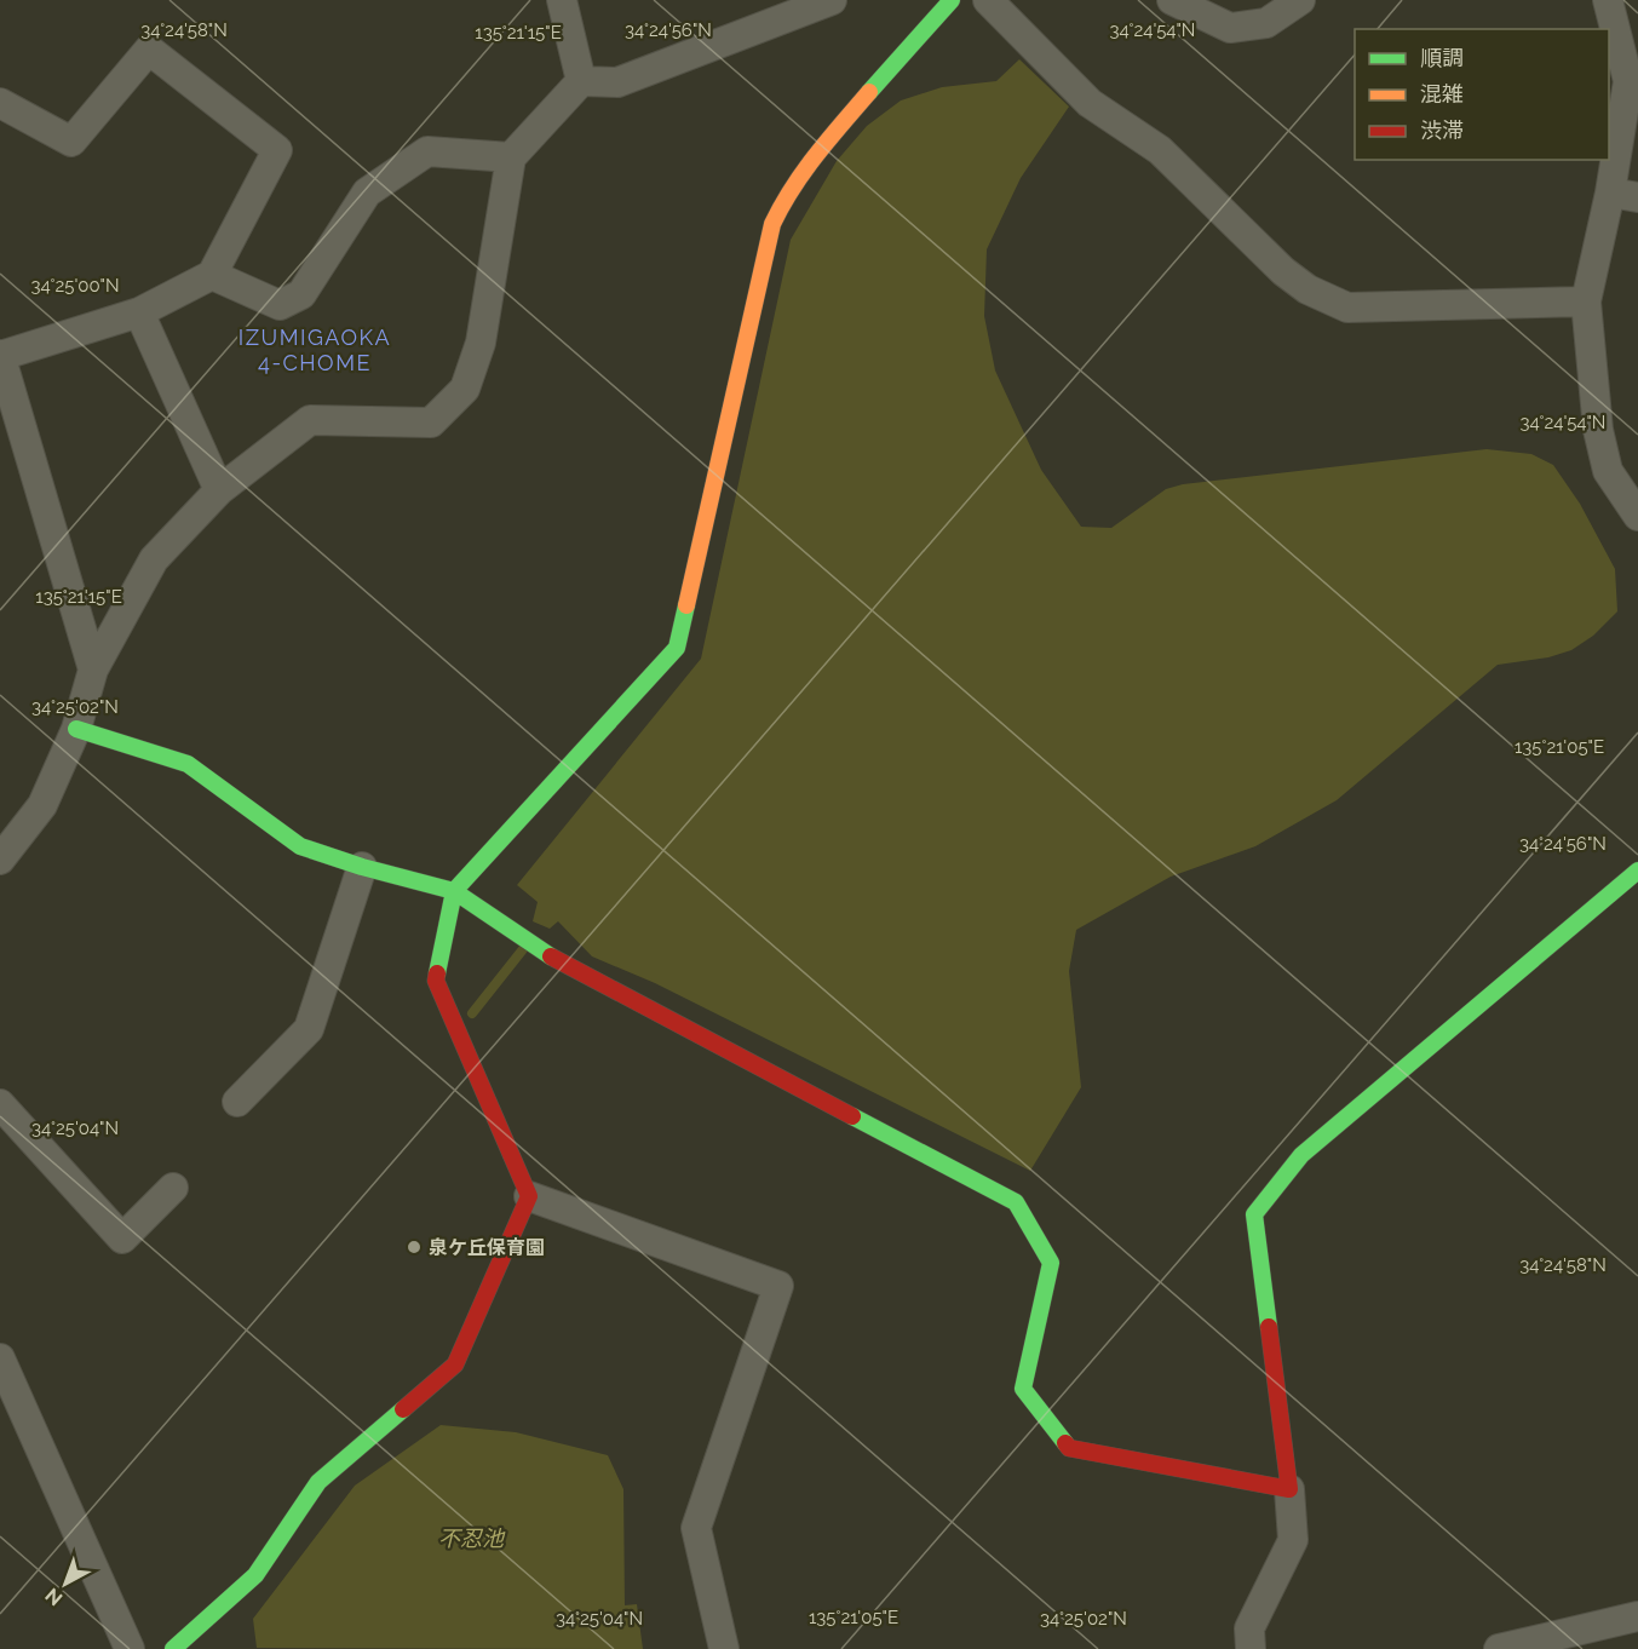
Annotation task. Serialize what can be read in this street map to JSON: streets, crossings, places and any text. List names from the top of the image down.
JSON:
{
  "districts": ["IZUMIGAOKA 4-CHOME"],
  "water": ["不忍池"],
  "places": ["泉ケ丘保育園"],
  "legend": ["順調", "混雑", "渋滞"],
  "north": "bottom left",
  "coordinates": [
    "34°24'58\"N",
    "34°24'56\"N",
    "34°24'54\"N",
    "135°21'15\"E",
    "34°25'00\"N",
    "34°25'02\"N",
    "135°21'05\"E",
    "34°25'04\"N"
  ]
}
